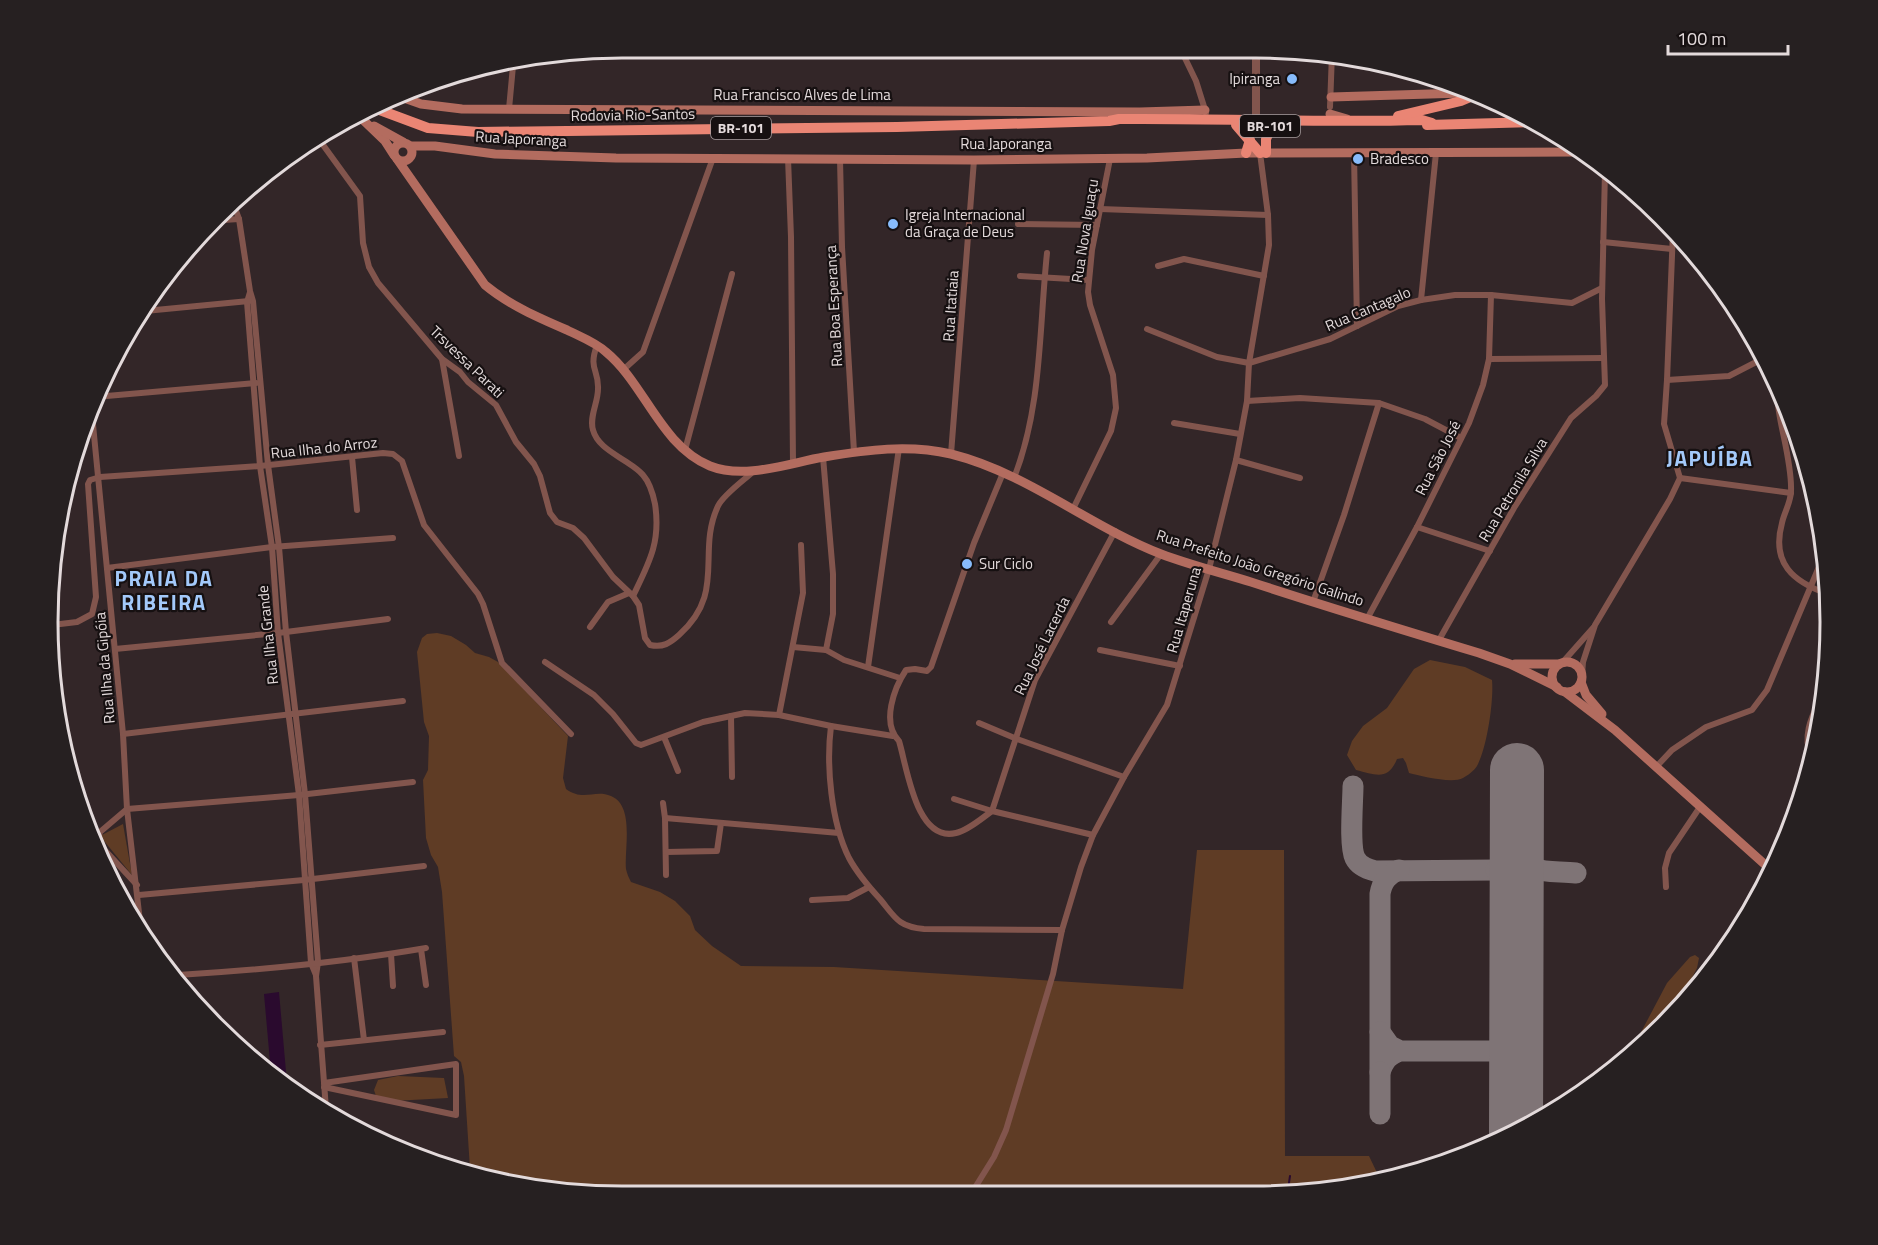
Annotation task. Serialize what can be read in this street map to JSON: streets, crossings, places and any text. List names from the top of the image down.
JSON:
{
  "streets": {
    "highway": ["Rodovia Rio-Santos", "BR-101"],
    "main road": ["Rua Francisco Alves de Lima", "Rua Japoranga", "Rua Prefeito João Gregório Galindo"],
    "street": [
      "Rua Nova Iguaçu",
      "Rua Boa Esperança",
      "Rua Itatiaia",
      "Rua Cantagalo",
      "Trsvessa Parati",
      "Rua Ilha do Arroz",
      "Rua São José",
      "Rua Petronila Silva",
      "Rua Itaperuna",
      "Rua Ilha Grande",
      "Rua José Lacerda",
      "Rua Ilha da Gipóia"
    ]
  },
  "crossings": [
    ["Rua Francisco Alves de Lima", "Rodovia Rio-Santos"],
    ["Rua Japoranga", "Rua Nova Iguaçu"],
    ["Rua Japoranga", "Rua Boa Esperança"],
    ["Rua Japoranga", "Rua Itatiaia"],
    ["Rua Japoranga", "Rua Itaperuna"],
    ["Rua Nova Iguaçu", "Rua Prefeito João Gregório Galindo"],
    ["Rua Boa Esperança", "Rua Prefeito João Gregório Galindo"],
    ["Rua Itatiaia", "Rua Prefeito João Gregório Galindo"],
    ["Rua Cantagalo", "Rua São José"],
    ["Rua Cantagalo", "Rua Itaperuna"],
    ["Trsvessa Parati", "Rua Prefeito João Gregório Galindo"],
    ["Rua Ilha do Arroz", "Rua Ilha Grande"],
    ["Rua Ilha do Arroz", "Rua Ilha da Gipóia"],
    ["Rua São José", "Rua Prefeito João Gregório Galindo"],
    ["Rua Petronila Silva", "Rua Prefeito João Gregório Galindo"],
    ["Rua Prefeito João Gregório Galindo", "Rua Itaperuna"],
    ["Rua Prefeito João Gregório Galindo", "Rua José Lacerda"]
  ],
  "districts": ["JAPUÍBA", "PRAIA DA RIBEIRA"],
  "places": [
    "Ipiranga",
    "Bradesco",
    "Igreja Internacional da Graça de Deus",
    "Sur Ciclo"
  ],
  "scale_bar": "100 m"
}
